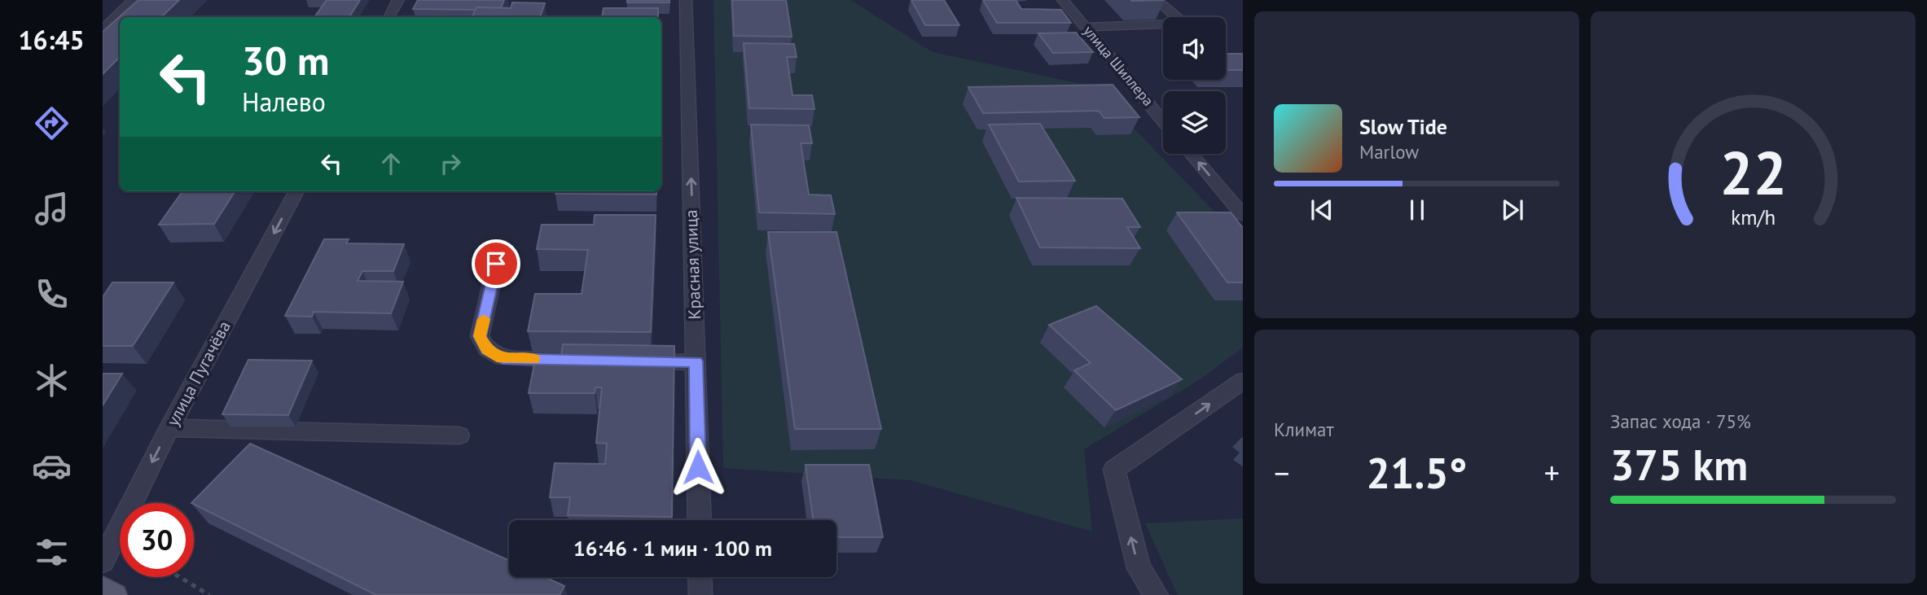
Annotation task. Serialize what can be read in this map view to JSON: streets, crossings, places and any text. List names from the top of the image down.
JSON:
{
  "streets": {
    "street": ["улица Шиллера", "Красная улица", "улица Пугачёва"]
  },
  "one_way": ["Красная улица", "улица Пугачёва"],
  "page": {
    "tabs": "16:45",
    "turn": ["30 m", "Налево"],
    "song": ["Slow Tide", "Marlow"],
    "tile": [
      "Климат",
      ["Запас хода · 75%", "375 km"]
    ],
    "heat": ["−", "21.5°", "+"],
    "limit": "30",
    "trip": "16:46 · 1 мин · 100 m",
    "gauge": ["22", "km/h"]
  }
}
